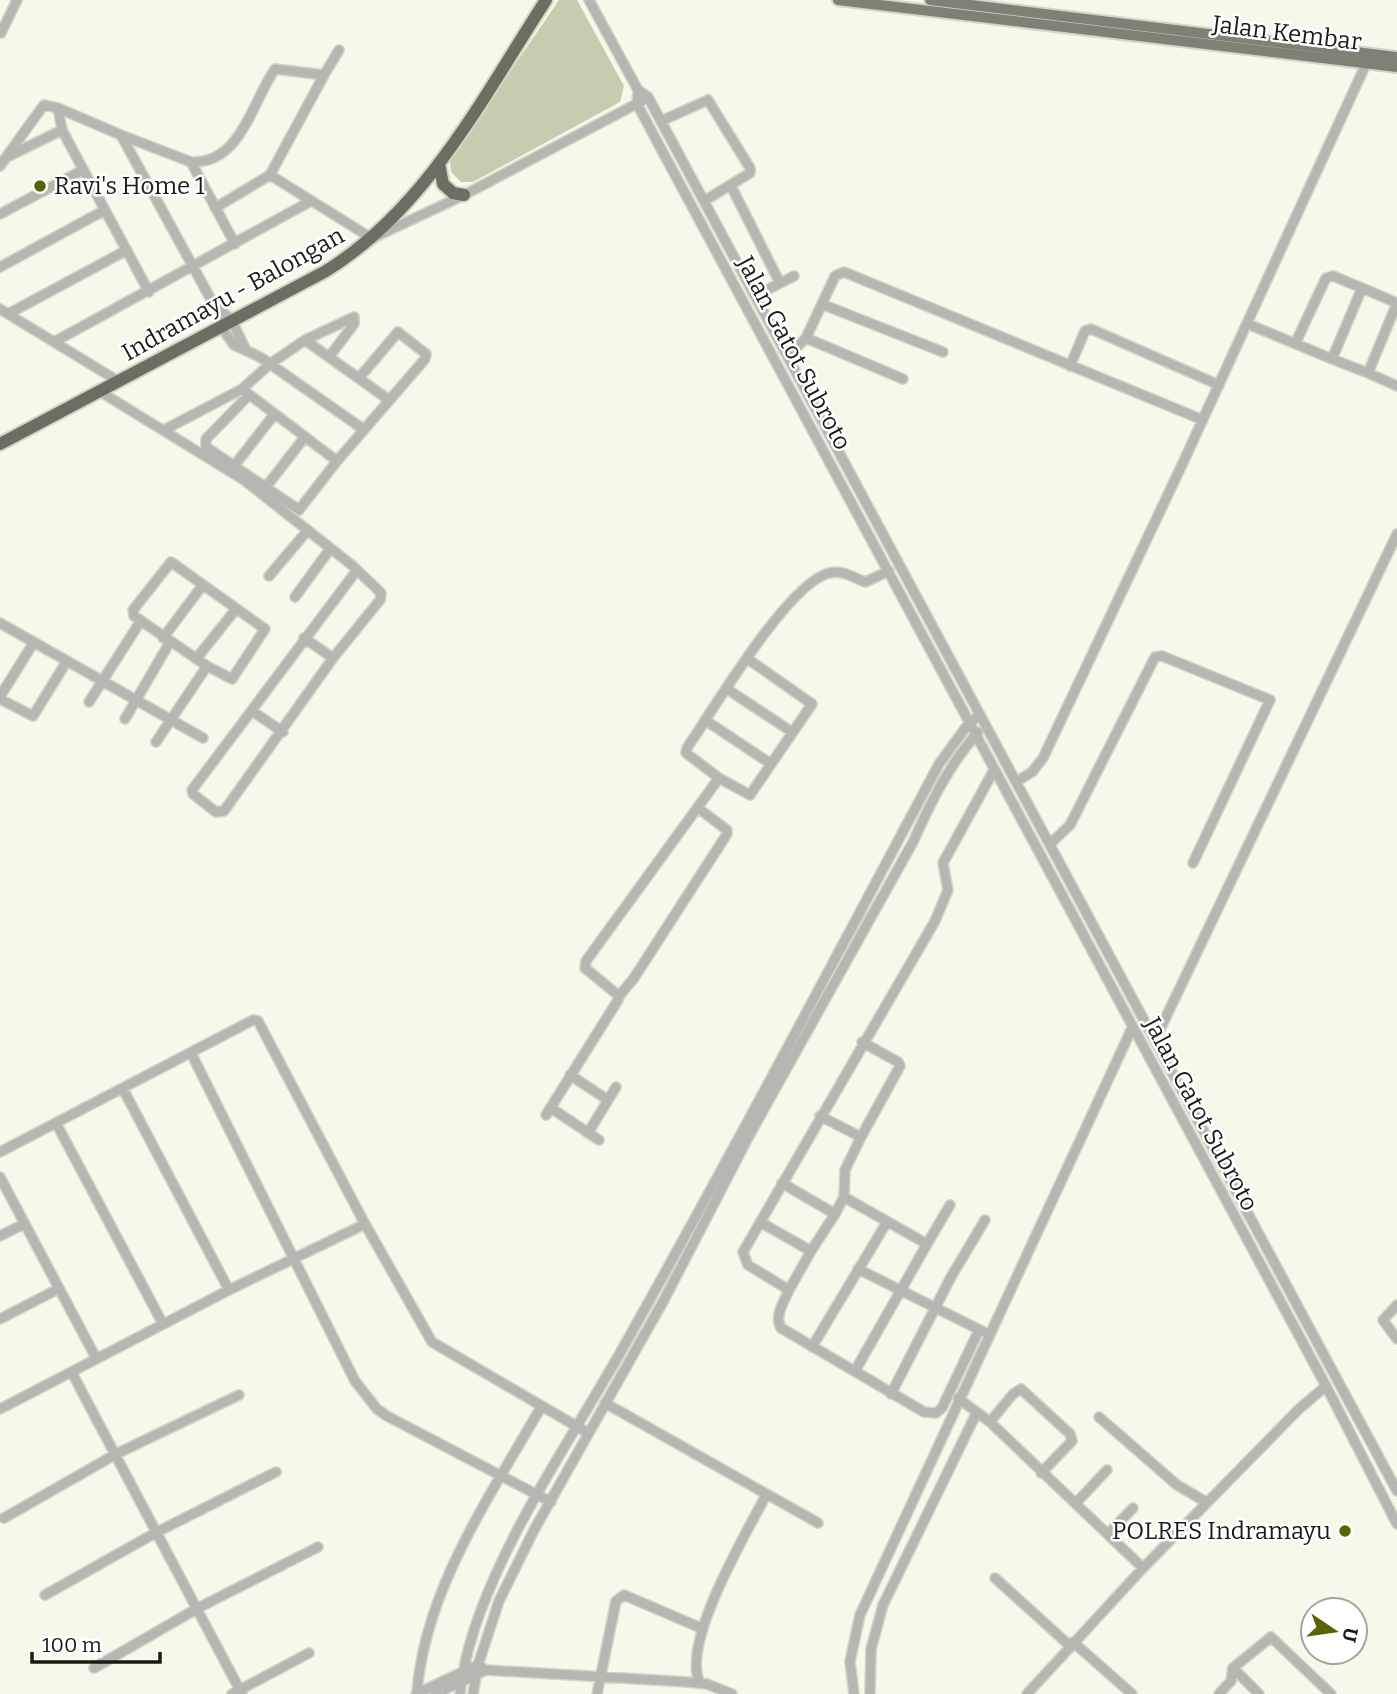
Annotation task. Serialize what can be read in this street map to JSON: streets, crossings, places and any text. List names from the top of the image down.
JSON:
{
  "streets": {
    "highway": ["Indramayu - Balongan"],
    "main road": ["Jalan Kembar"],
    "street": ["Jalan Gatot Subroto"]
  },
  "places": ["Ravi's Home 1", "POLRES Indramayu"],
  "scale_bar": "100 m",
  "north": "right"
}
